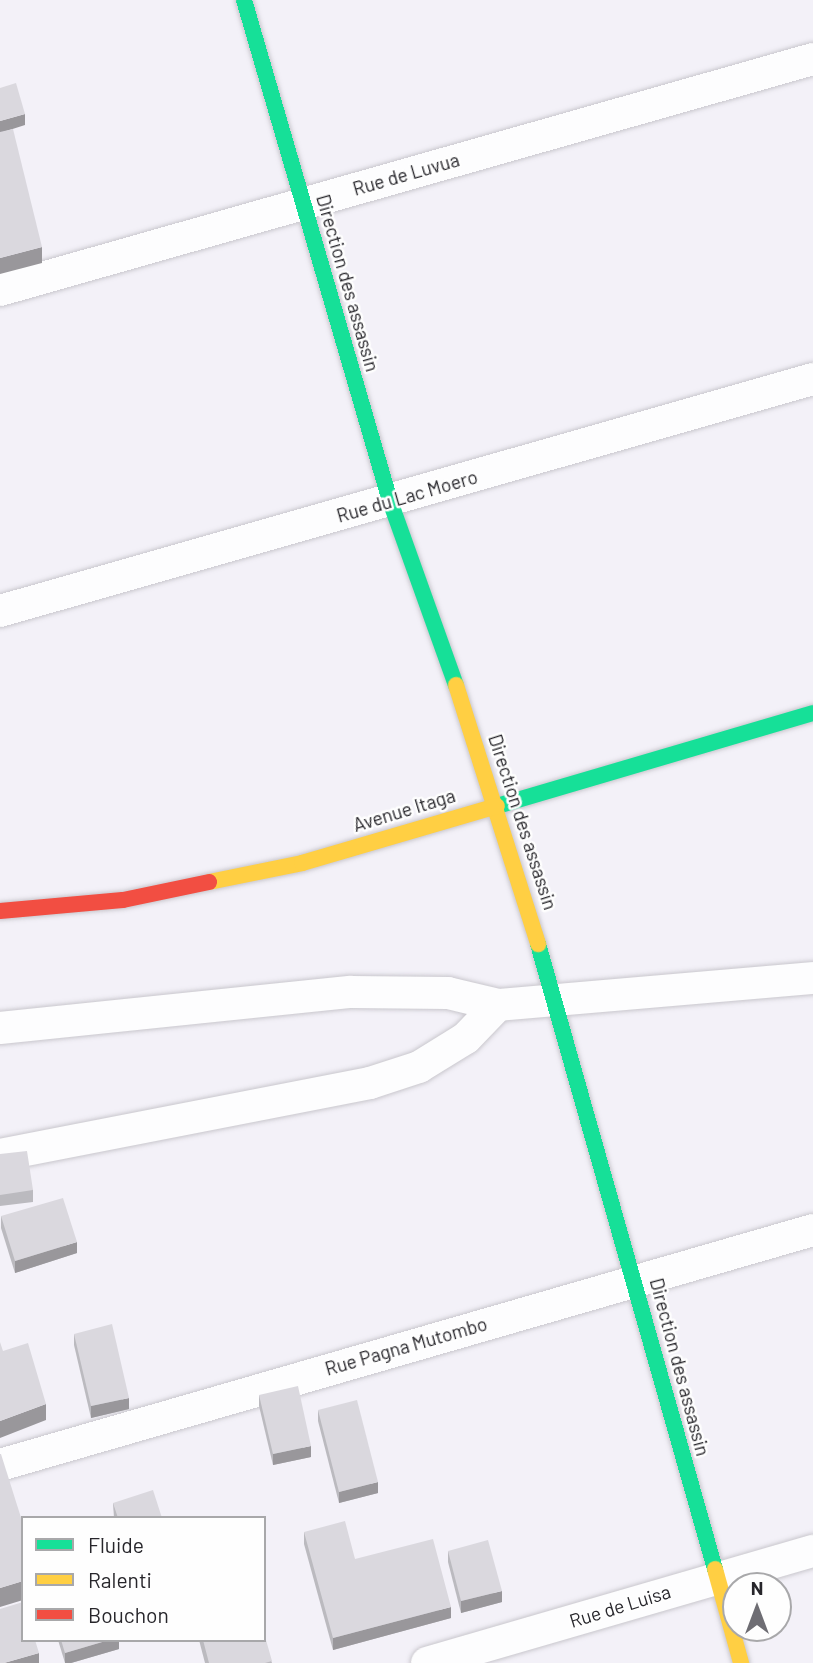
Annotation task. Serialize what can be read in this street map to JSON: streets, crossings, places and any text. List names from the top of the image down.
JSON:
{
  "streets": {
    "street": [
      "Rue de Luvua",
      "Direction des assassin",
      "Rue du Lac Moero",
      "Avenue Itaga",
      "Rue Pagna Mutombo",
      "Rue de Luisa"
    ]
  },
  "crossings": [
    ["Rue de Luvua", "Direction des assassin"],
    ["Direction des assassin", "Rue du Lac Moero"],
    ["Direction des assassin", "Avenue Itaga"],
    ["Direction des assassin", "Rue Pagna Mutombo"],
    ["Direction des assassin", "Rue de Luisa"]
  ],
  "legend": ["Fluide", "Ralenti", "Bouchon"],
  "north": "top"
}
